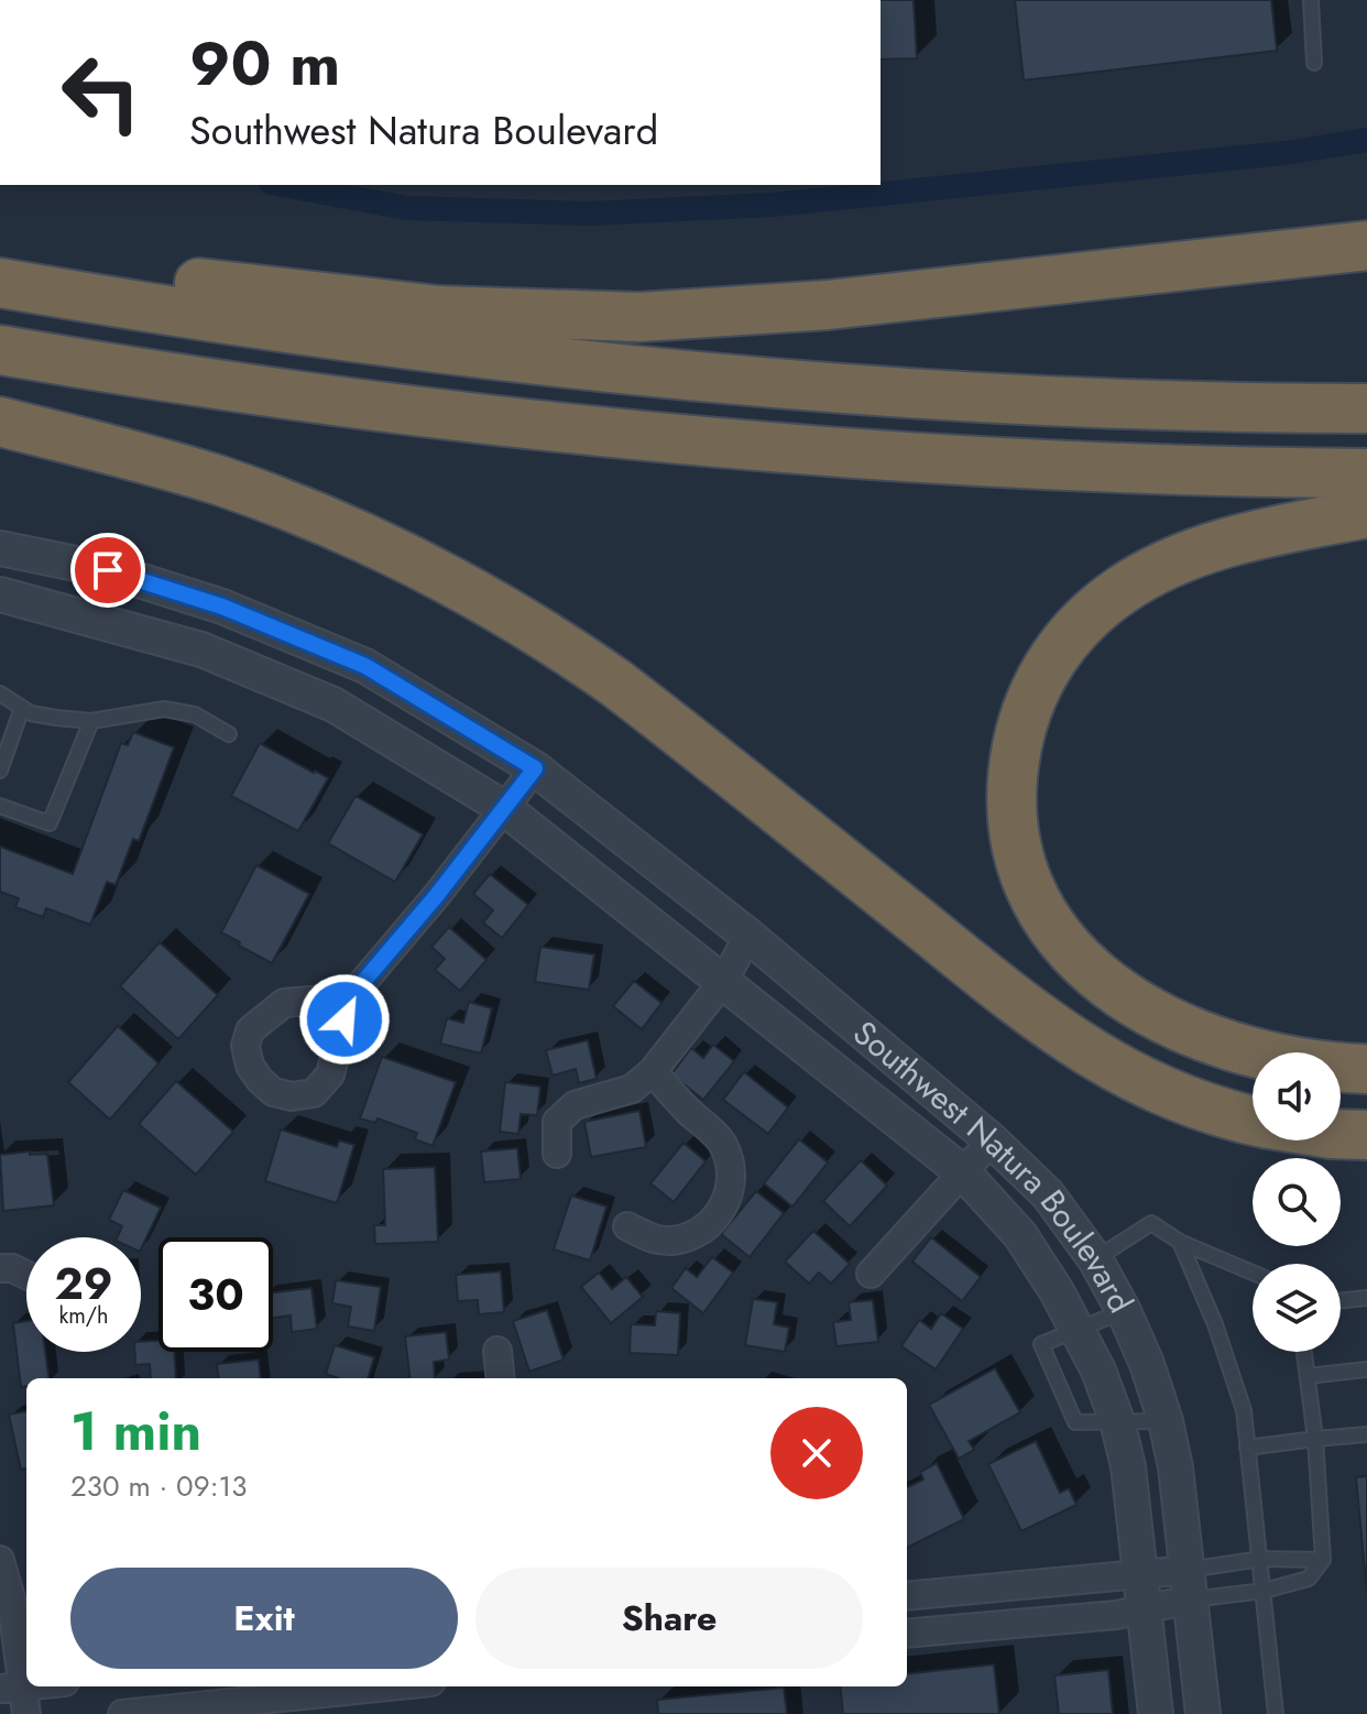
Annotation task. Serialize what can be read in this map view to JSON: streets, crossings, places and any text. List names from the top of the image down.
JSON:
{
  "streets": {
    "street": ["Southwest Natura Boulevard"]
  },
  "page": {
    "turn": ["90 m", "Southwest Natura Boulevard"],
    "speed": "29 km/h",
    "limit": "30",
    "heading": ["1 min", "230 m · 09:13"],
    "buttons": ["Exit", "Share"]
  }
}
